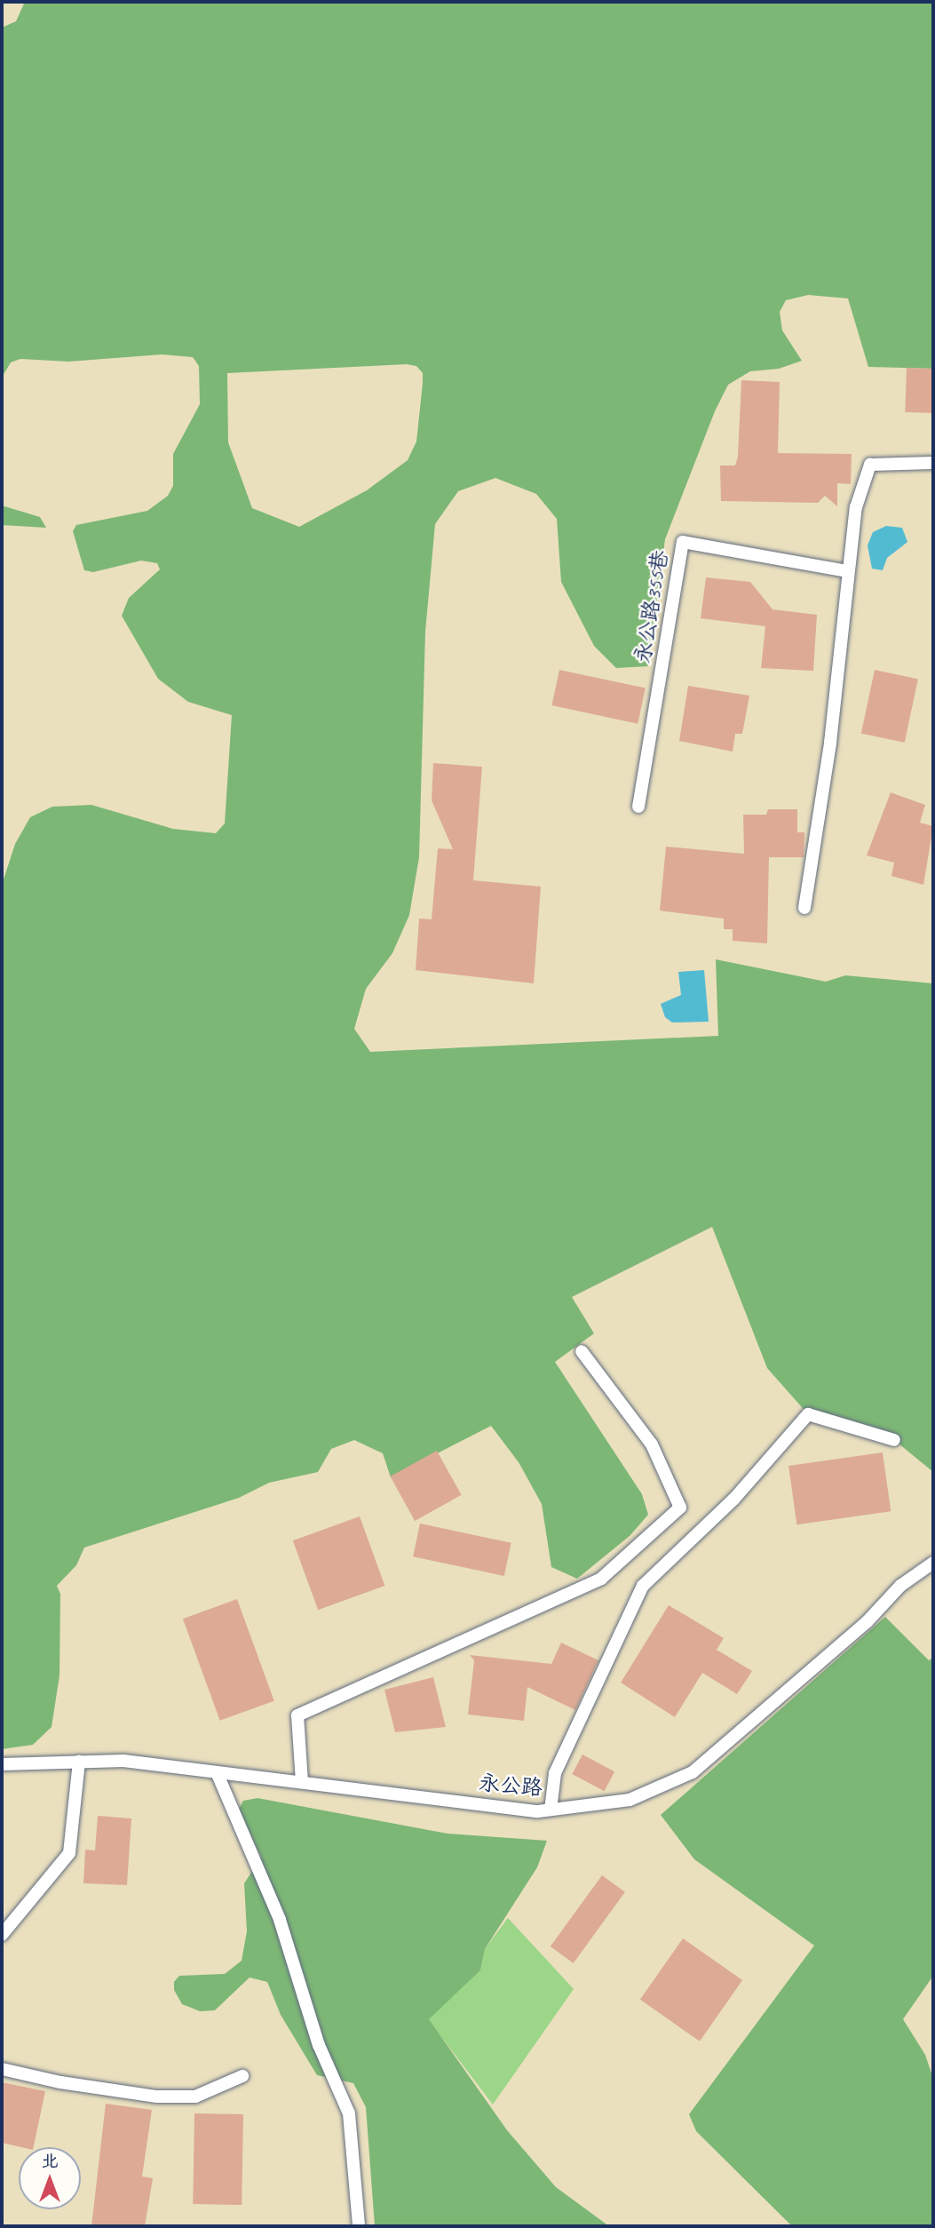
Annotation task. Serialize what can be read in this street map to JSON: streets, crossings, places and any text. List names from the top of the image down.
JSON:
{
  "streets": {
    "lane": ["永公路355巷", "永公路"]
  },
  "north": "top"
}
